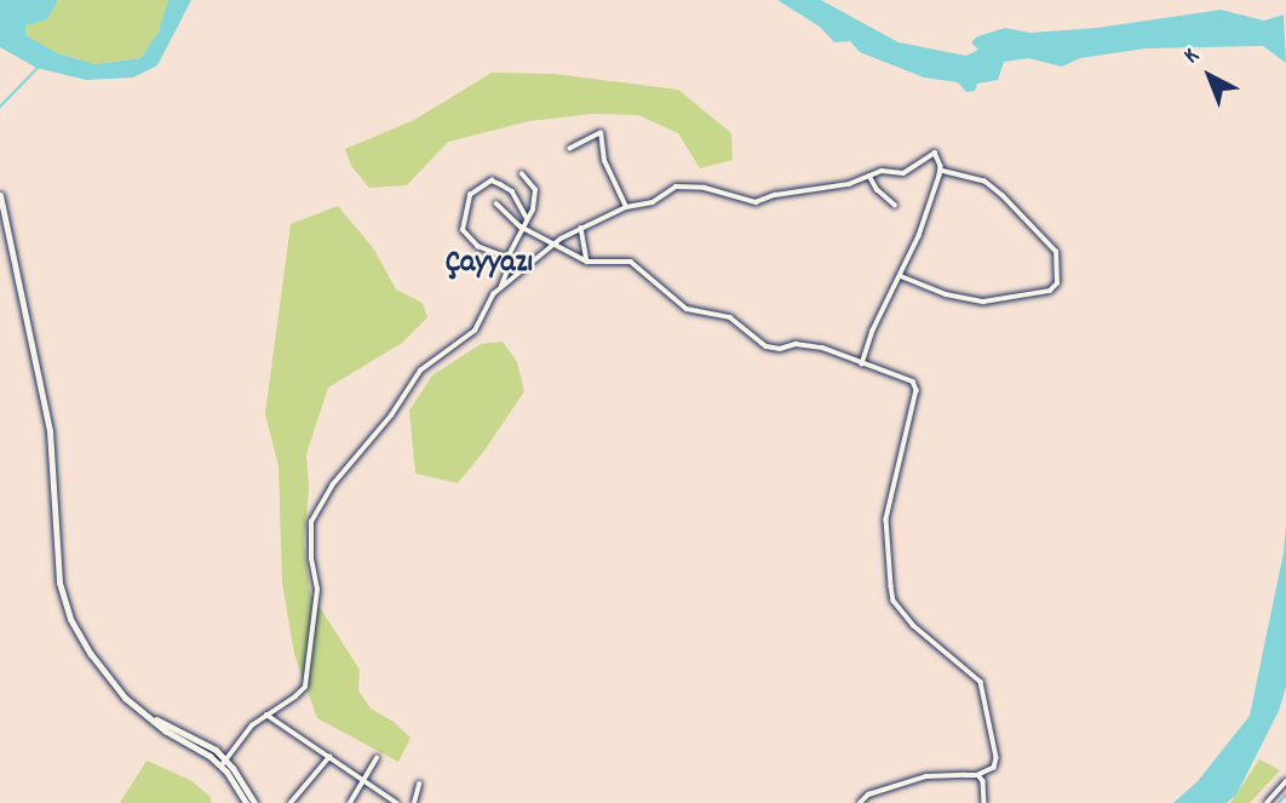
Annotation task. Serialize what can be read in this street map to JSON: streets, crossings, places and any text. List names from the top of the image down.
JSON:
{
  "districts": ["Çayyazı"],
  "north": "top left"
}
